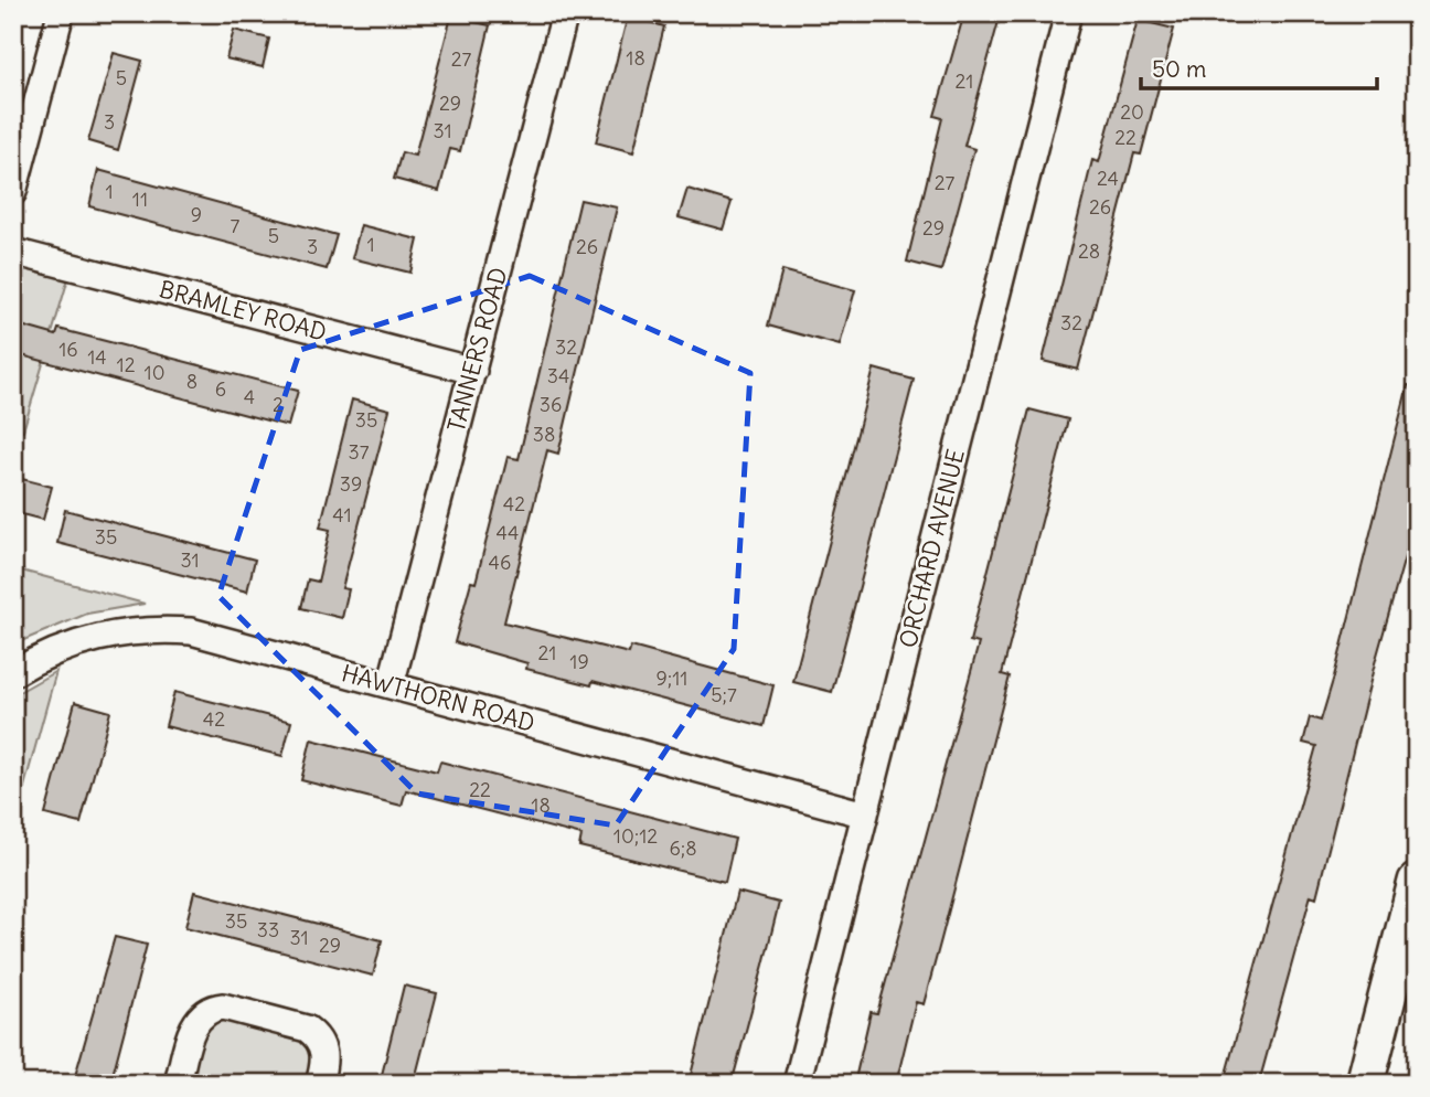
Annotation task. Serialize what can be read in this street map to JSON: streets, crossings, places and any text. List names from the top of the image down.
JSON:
{
  "streets": {
    "street": [
      "BRAMLEY ROAD",
      "TANNERS ROAD",
      "ORCHARD AVENUE",
      "HAWTHORN ROAD"
    ]
  },
  "crossings": [
    ["BRAMLEY ROAD", "TANNERS ROAD"],
    ["TANNERS ROAD", "HAWTHORN ROAD"],
    ["ORCHARD AVENUE", "HAWTHORN ROAD"]
  ],
  "house_numbers": [
    "18",
    "27",
    "5",
    "21",
    "29",
    "20",
    "3",
    "31",
    "22",
    "24",
    "27",
    "1",
    "11",
    "26",
    "9",
    "7",
    "29",
    "5",
    "1",
    "3",
    "26",
    "28",
    "32",
    "32",
    "16",
    "14",
    "12",
    "10",
    "34",
    "8",
    "6",
    "4",
    "2",
    "36",
    "35",
    "38",
    "37",
    "39",
    "42",
    "41",
    "44",
    "35",
    "31",
    "46",
    "21",
    "19",
    "9;11",
    "5;7",
    "42",
    "22",
    "18",
    "10;12",
    "6;8",
    "35",
    "33",
    "31",
    "29"
  ],
  "scale_bar": "50 m"
}
